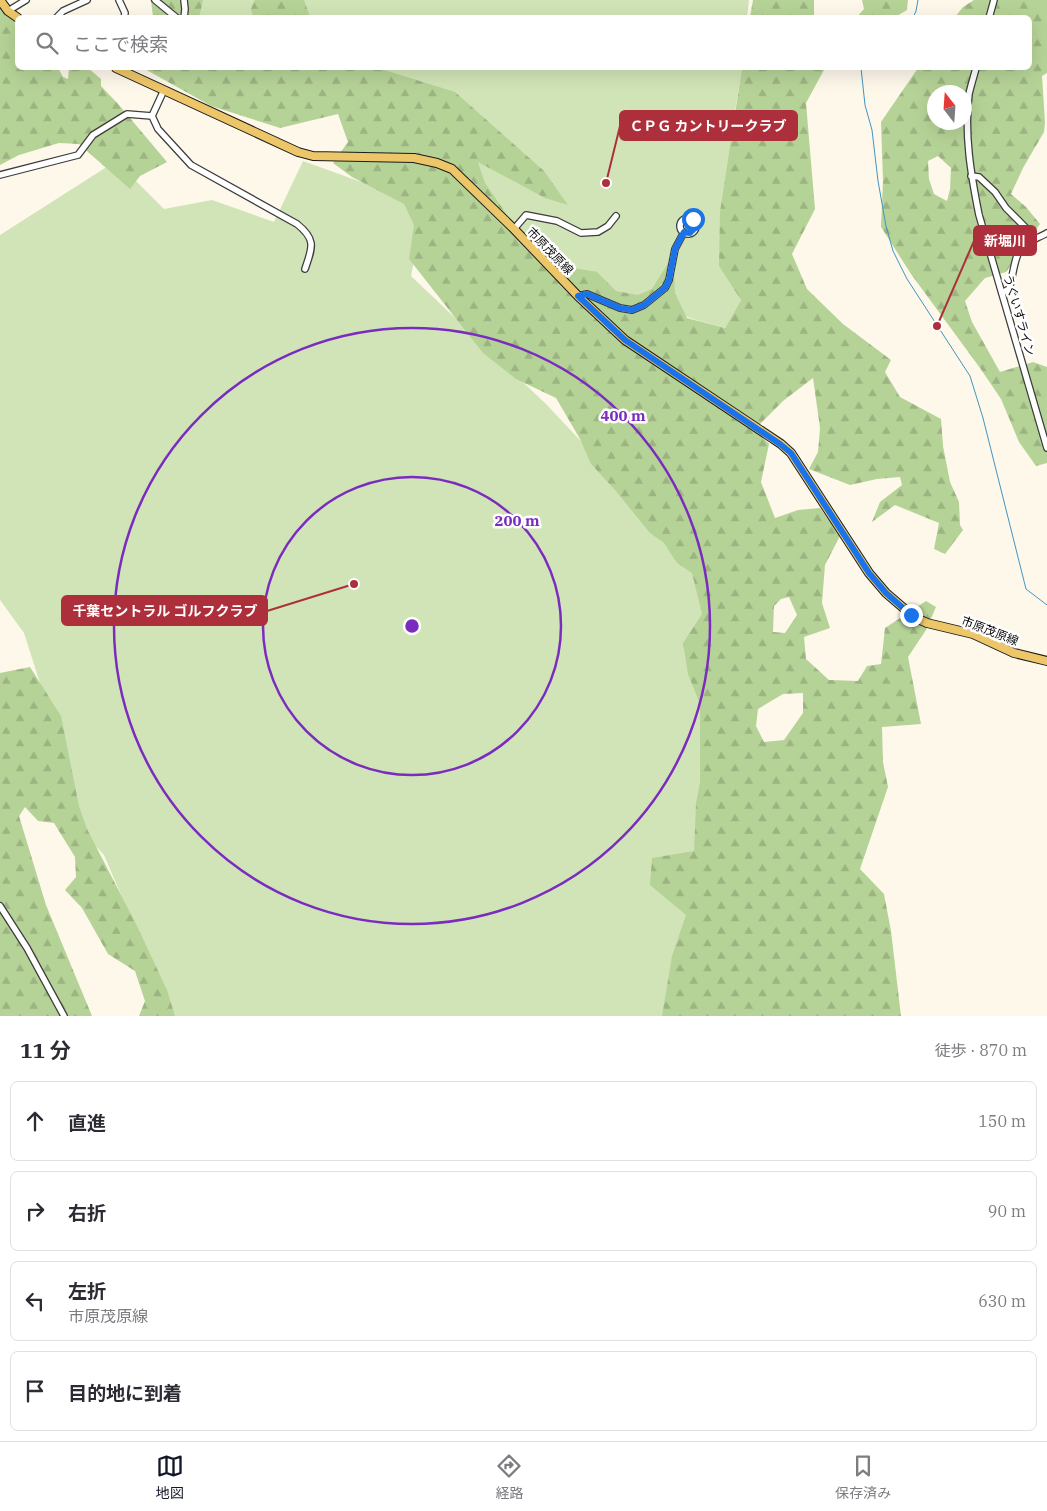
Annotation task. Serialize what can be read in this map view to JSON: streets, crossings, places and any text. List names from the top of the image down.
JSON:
{
  "streets": {
    "main road": ["市原茂原線"],
    "street": ["うぐいすライン"]
  },
  "places": ["ＣＰＧ カントリークラブ", "新堀川", "千葉セントラル ゴルフクラブ"],
  "north": "top",
  "page": {
    "search": "ここで検索",
    "heading": ["11 分", "徒歩 · 870 m"],
    "list": [
      ["直進", "150 m"],
      ["右折", "90 m"],
      ["左折", "市原茂原線", "630 m"],
      "目的地に到着"
    ],
    "nav": ["地図", "経路", "保存済み"]
  },
  "rings": ["400 m", "200 m"]
}
